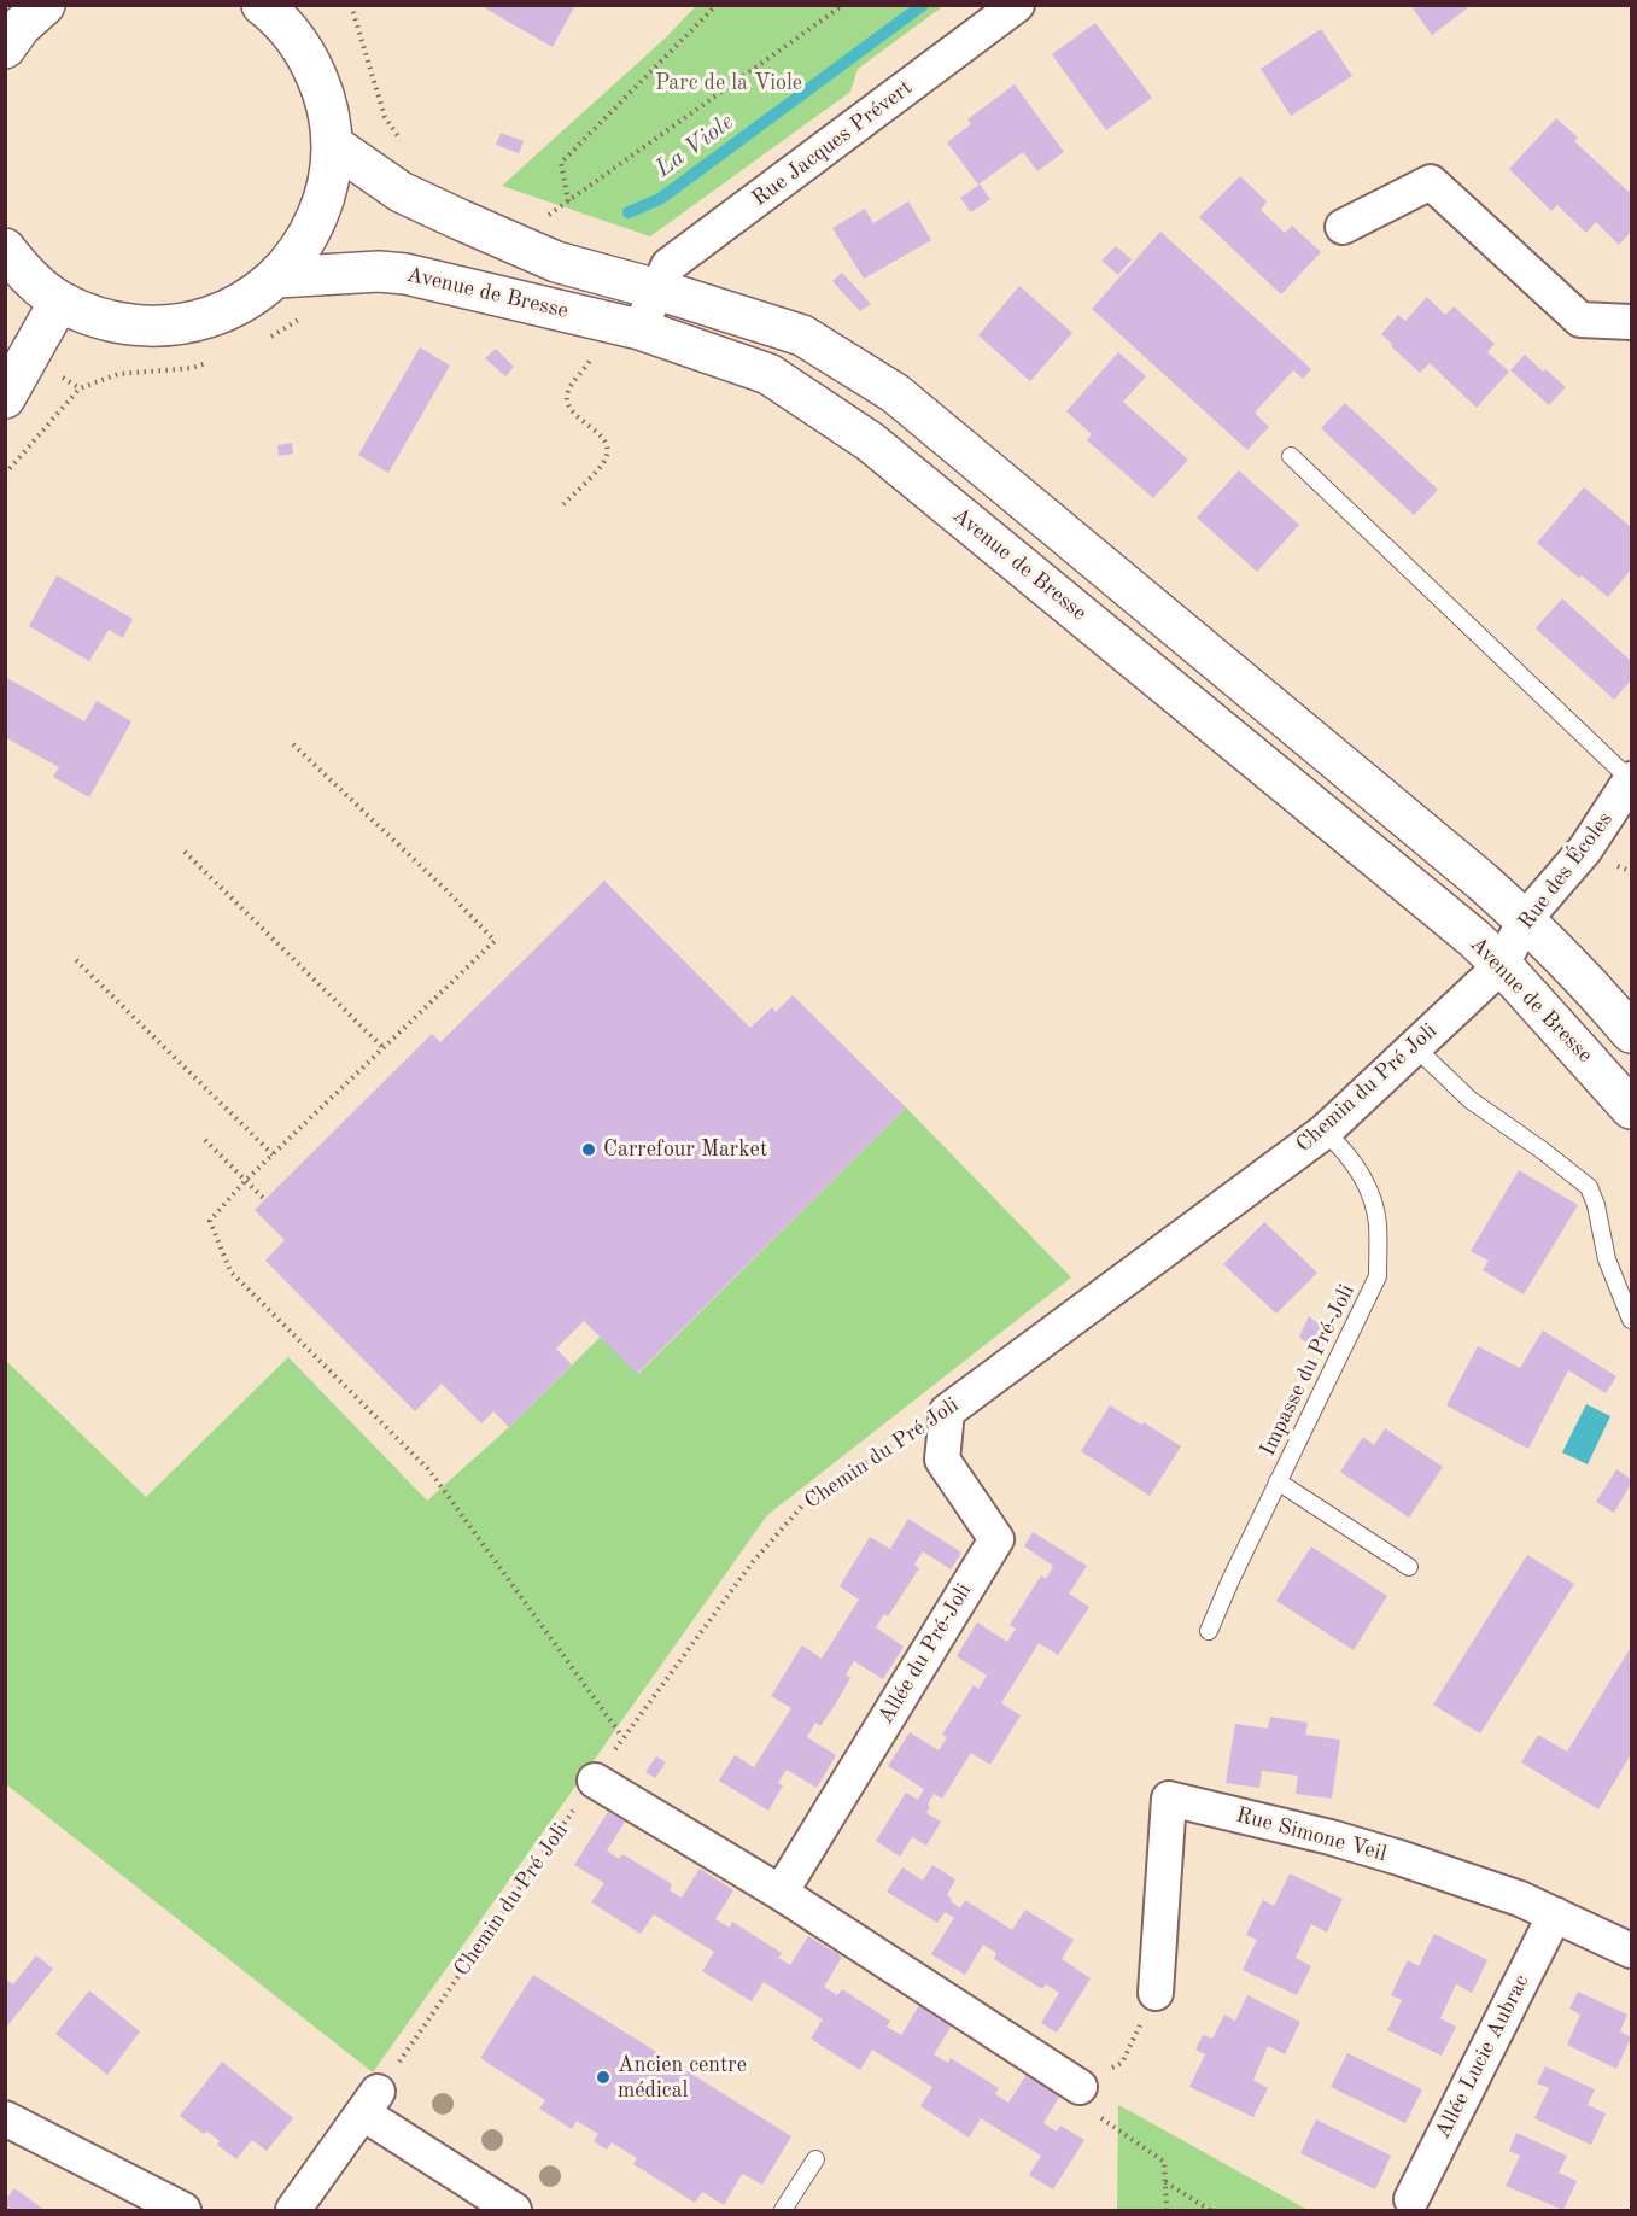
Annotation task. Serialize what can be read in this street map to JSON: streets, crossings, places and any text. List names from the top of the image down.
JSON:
{
  "streets": {
    "main road": ["Avenue de Bresse"],
    "street": [
      "Rue Jacques Prévert",
      "Rue des Écoles",
      "Chemin du Pré Joli",
      "Allée du Pré-Joli",
      "Rue Simone Veil",
      "Allée Lucie Aubrac"
    ],
    "lane": ["Impasse du Pré-Joli"]
  },
  "crossings": [
    ["Rue Jacques Prévert", "Avenue de Bresse"],
    ["Avenue de Bresse", "Rue des Écoles"],
    ["Avenue de Bresse", "Chemin du Pré Joli"],
    ["Rue des Écoles", "Chemin du Pré Joli"],
    ["Chemin du Pré Joli", "Impasse du Pré-Joli"],
    ["Chemin du Pré Joli", "Allée du Pré-Joli"],
    ["Rue Simone Veil", "Allée Lucie Aubrac"]
  ],
  "water": ["La Viole"],
  "parks": ["Parc de la Viole"],
  "places": ["Carrefour Market", "Ancien centre médical"]
}
